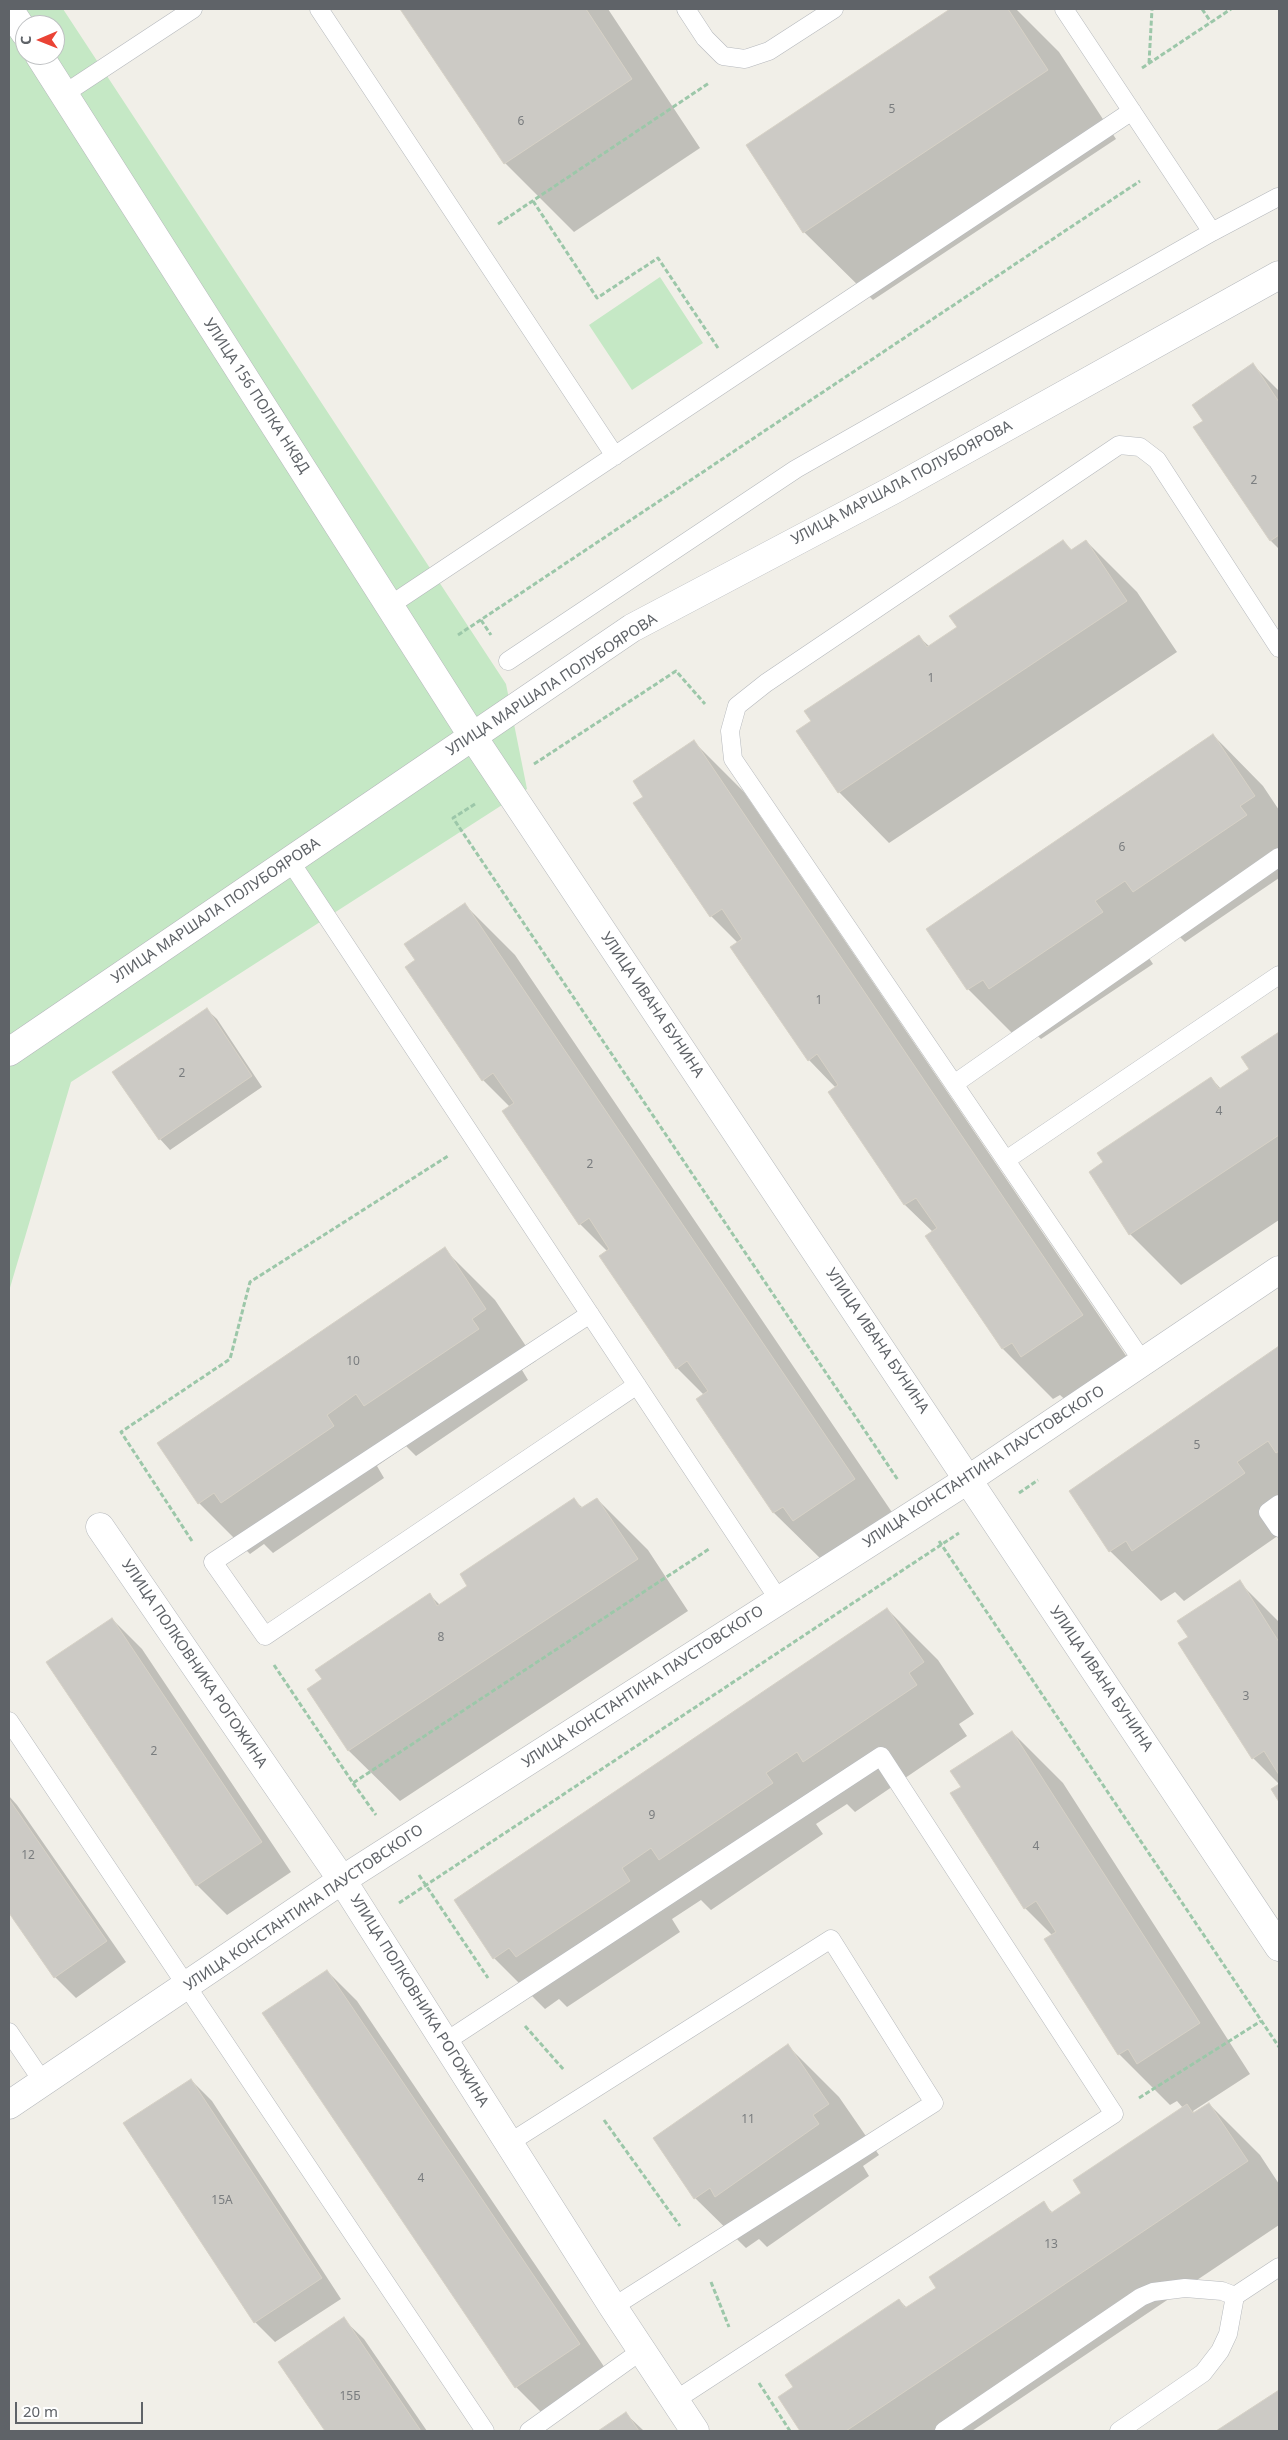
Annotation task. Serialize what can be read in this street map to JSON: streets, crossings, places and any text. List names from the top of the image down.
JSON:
{
  "streets": {
    "street": [
      "УЛИЦА 156 ПОЛКА НКВД",
      "УЛИЦА МАРШАЛА ПОЛУБОЯРОВА",
      "УЛИЦА ИВАНА БУНИНА",
      "УЛИЦА КОНСТАНТИНА ПАУСТОВСКОГО",
      "УЛИЦА ПОЛКОВНИКА РОГОЖИНА"
    ]
  },
  "crossings": [
    ["УЛИЦА 156 ПОЛКА НКВД", "УЛИЦА МАРШАЛА ПОЛУБОЯРОВА"],
    ["УЛИЦА 156 ПОЛКА НКВД", "УЛИЦА ИВАНА БУНИНА"],
    ["УЛИЦА МАРШАЛА ПОЛУБОЯРОВА", "УЛИЦА ИВАНА БУНИНА"],
    ["УЛИЦА ИВАНА БУНИНА", "УЛИЦА КОНСТАНТИНА ПАУСТОВСКОГО"],
    ["УЛИЦА КОНСТАНТИНА ПАУСТОВСКОГО", "УЛИЦА ПОЛКОВНИКА РОГОЖИНА"]
  ],
  "house_numbers": [
    "5",
    "6",
    "2",
    "1",
    "6",
    "1",
    "2",
    "4",
    "2",
    "10",
    "5",
    "8",
    "3",
    "2",
    "9",
    "4",
    "12",
    "11",
    "4",
    "15А",
    "13",
    "15Б"
  ],
  "scale_bar": "20 m",
  "north": "left"
}
